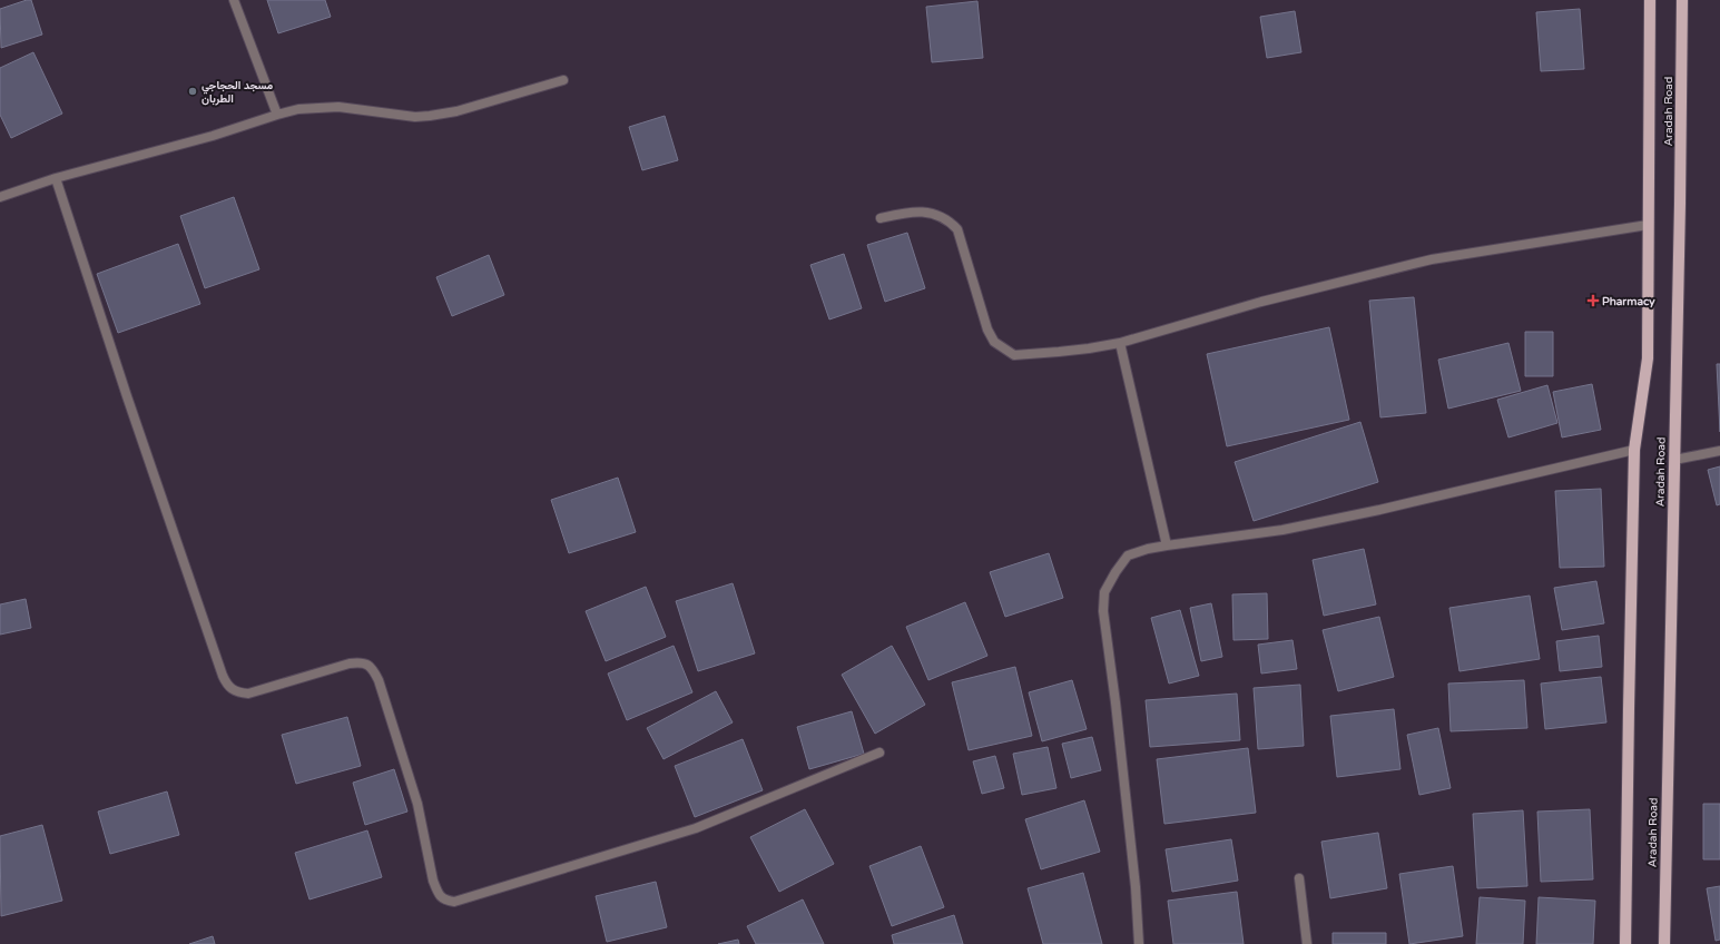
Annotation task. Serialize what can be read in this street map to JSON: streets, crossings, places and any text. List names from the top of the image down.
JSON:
{
  "streets": {
    "main road": ["Aradah Road"]
  },
  "places": {
    "other": ["مسجد الحجاجي الطربان"],
    "health": ["Pharmacy"]
  }
}
